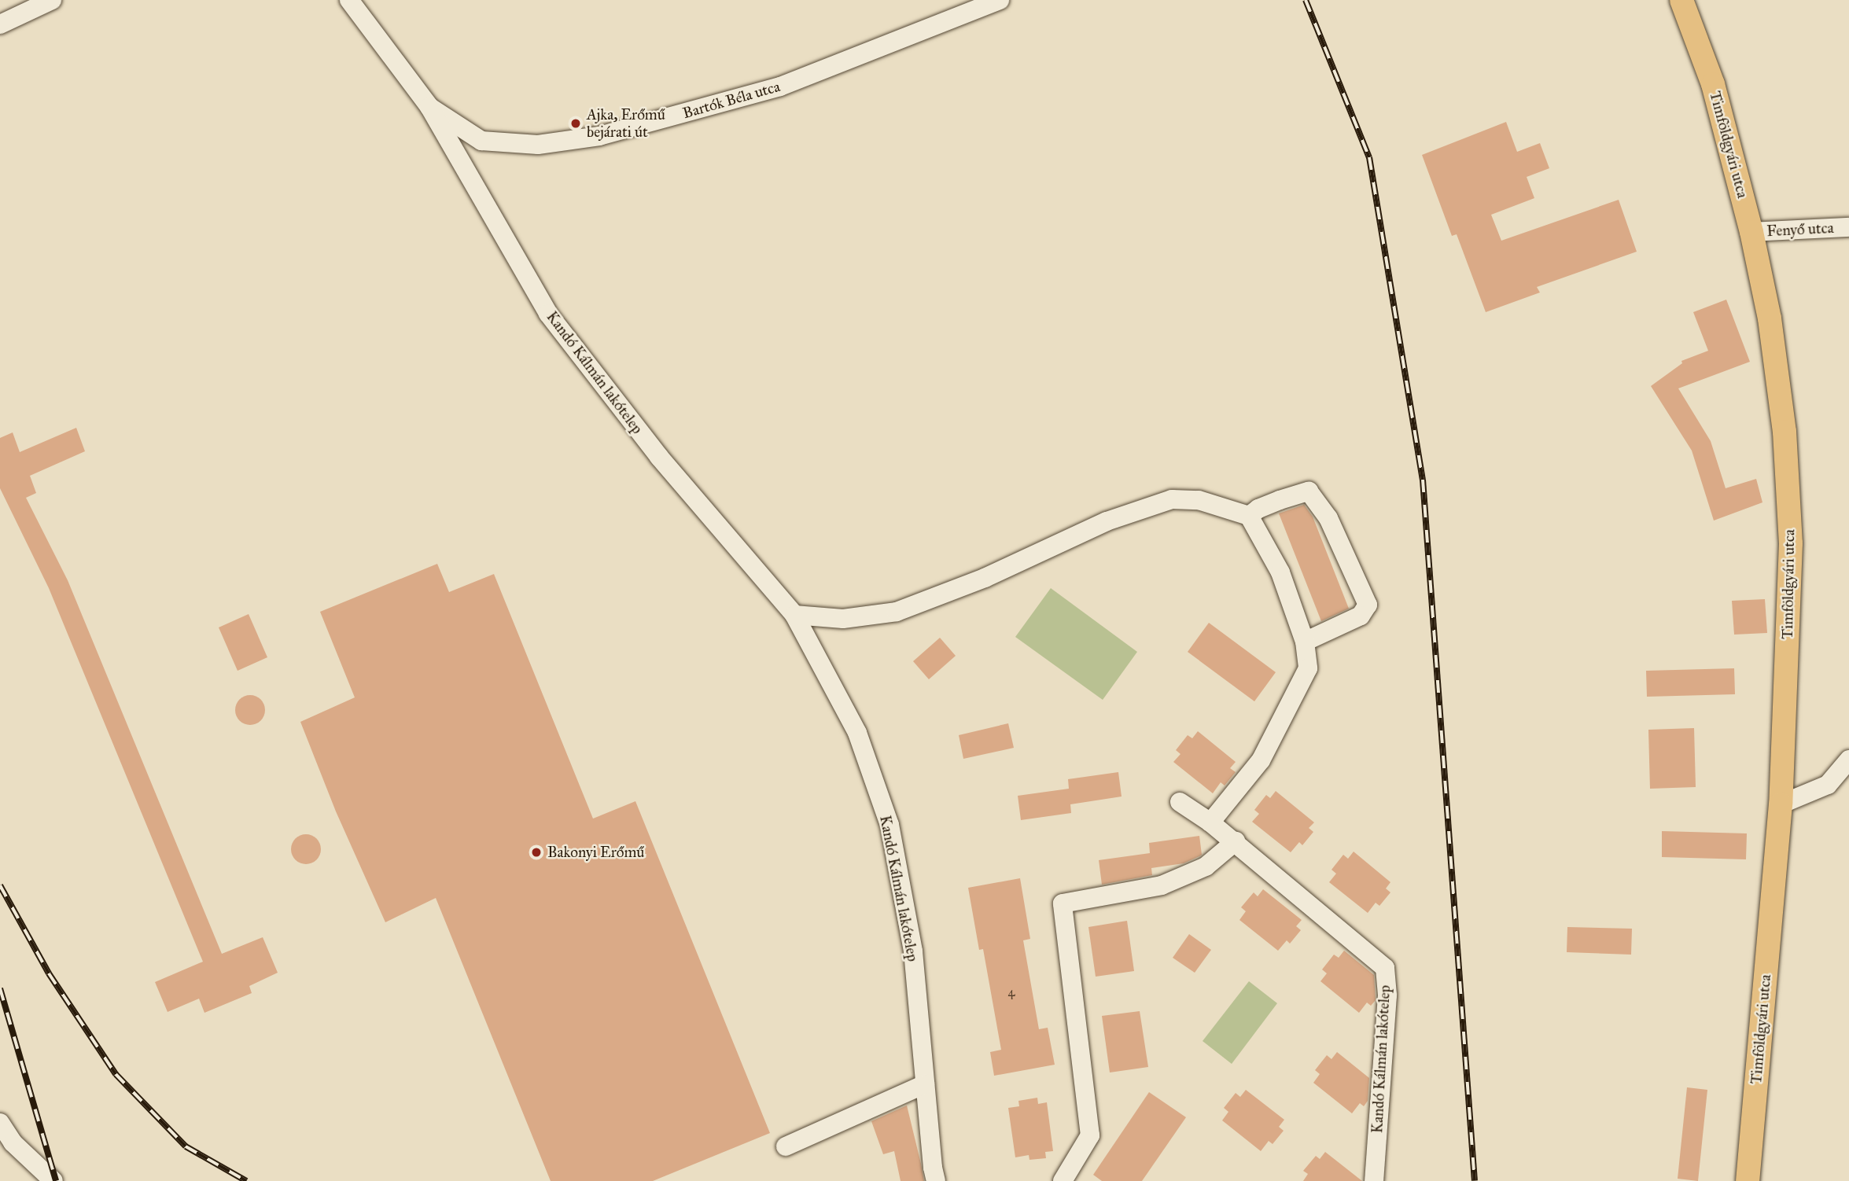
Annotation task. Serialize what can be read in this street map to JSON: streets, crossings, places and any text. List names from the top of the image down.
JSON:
{
  "streets": {
    "main road": ["Timföldgyári utca"],
    "street": ["Bartók Béla utca", "Fenyő utca", "Kandó Kálmán lakótelep"]
  },
  "crossings": [
    ["Bartók Béla utca", "Kandó Kálmán lakótelep"],
    ["Timföldgyári utca", "Fenyő utca"]
  ],
  "places": ["Ajka, Erőmű bejárati út", "Bakonyi Erőmű"],
  "house_numbers": ["4"]
}
